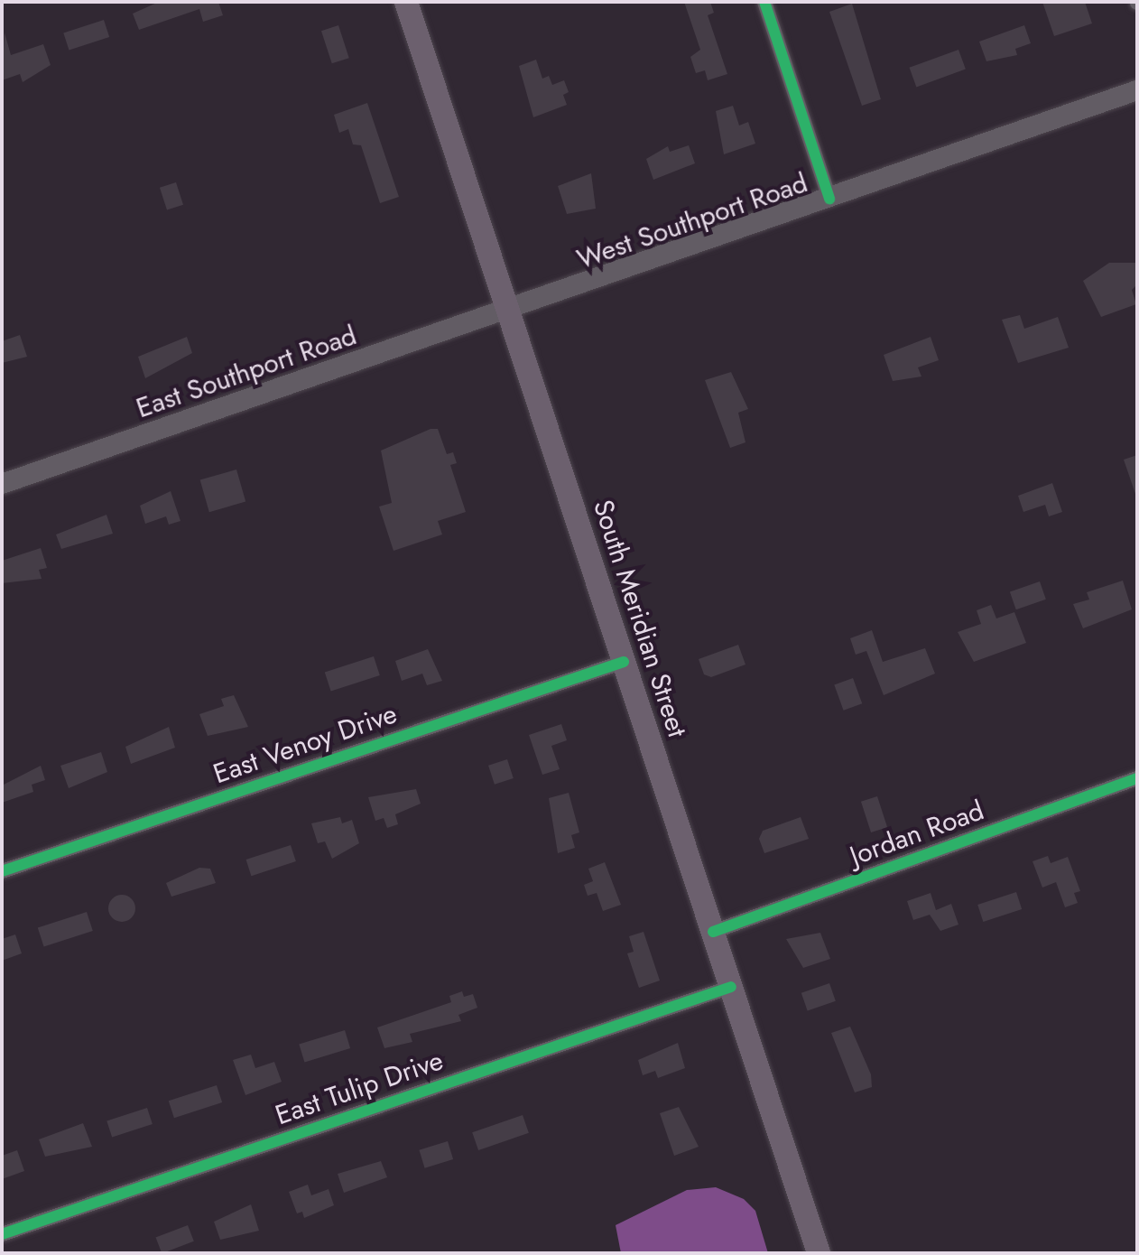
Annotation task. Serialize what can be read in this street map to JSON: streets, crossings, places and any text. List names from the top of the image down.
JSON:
{
  "streets": {
    "main road": ["West Southport Road", "East Southport Road", "South Meridian Street"],
    "street": ["East Venoy Drive", "Jordan Road", "East Tulip Drive"]
  },
  "crossings": [
    ["West Southport Road", "East Southport Road"],
    ["West Southport Road", "South Meridian Street"],
    ["East Southport Road", "South Meridian Street"],
    ["South Meridian Street", "East Venoy Drive"],
    ["South Meridian Street", "Jordan Road"],
    ["South Meridian Street", "East Tulip Drive"]
  ]
}
